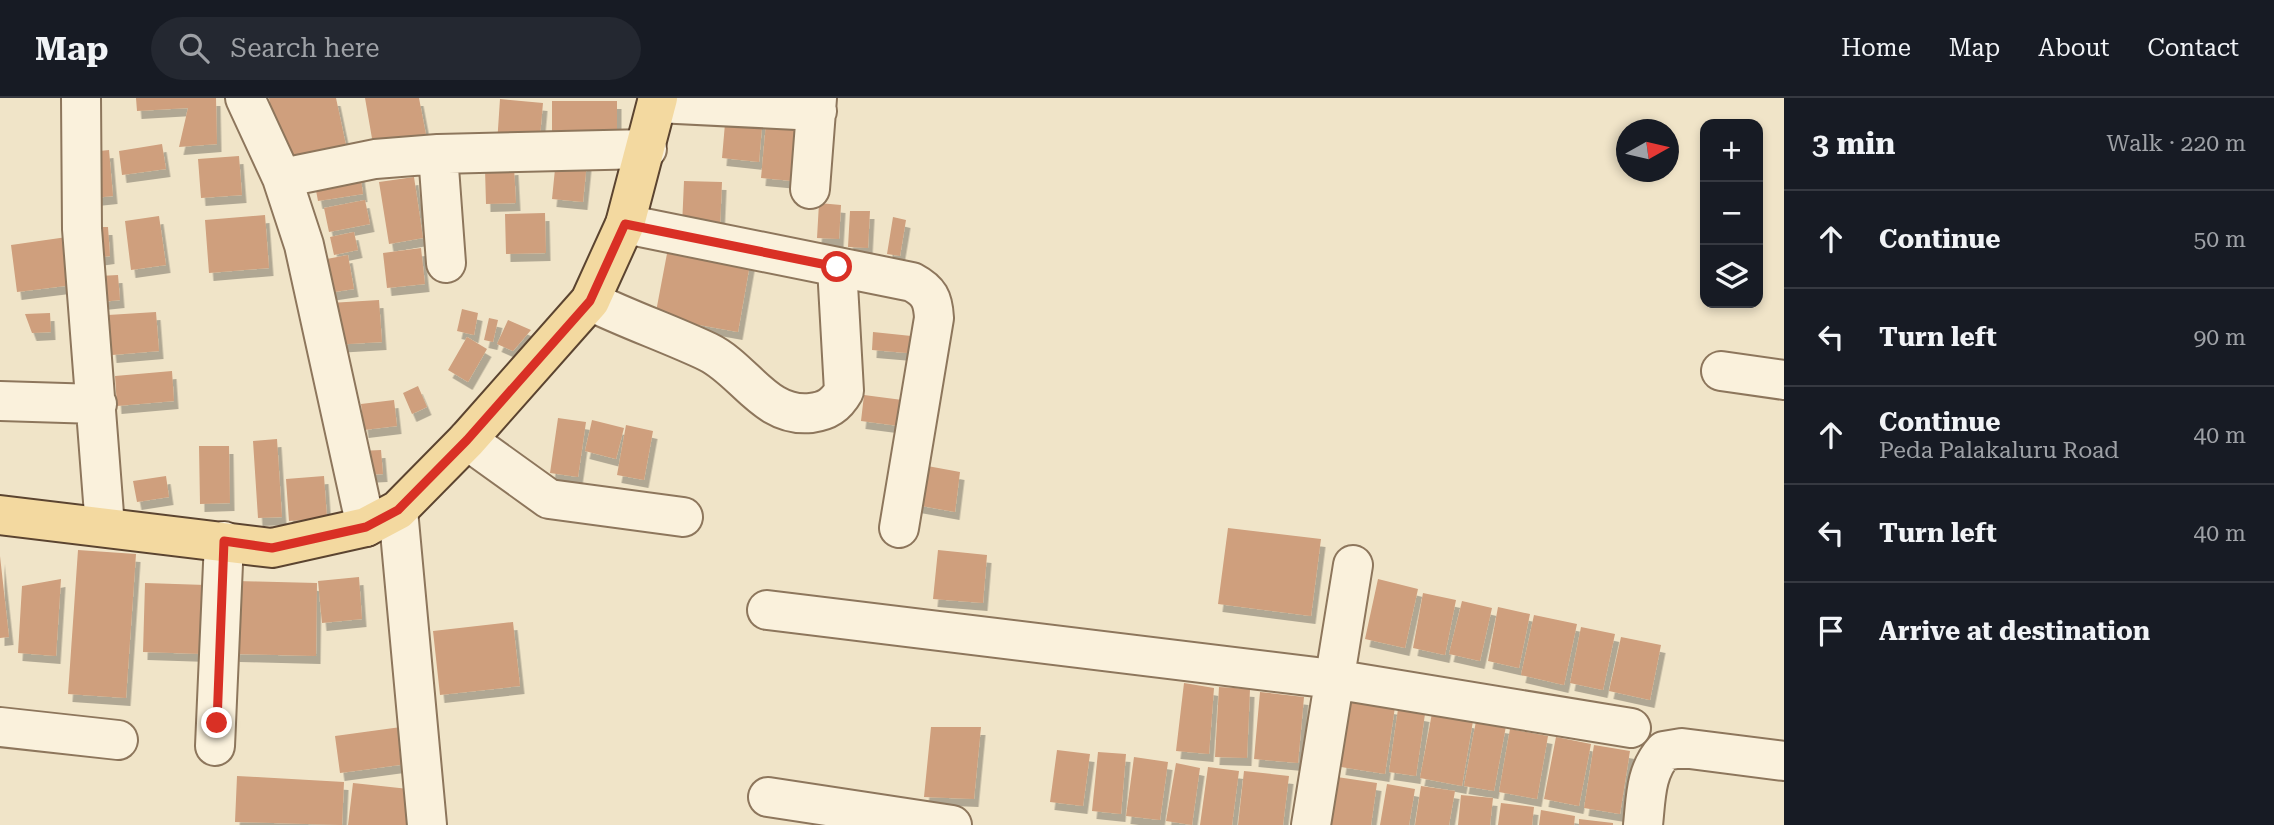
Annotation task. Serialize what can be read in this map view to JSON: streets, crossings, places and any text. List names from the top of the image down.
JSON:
{
  "north": "right",
  "page": {
    "header": "Map",
    "search": "Search here",
    "nav": [
      "Home",
      "Map",
      "About",
      "Contact"
    ],
    "heading": ["3 min", "Walk · 220 m"],
    "map_buttons": ["+", "−"],
    "list": [
      ["Continue", "50 m"],
      ["Turn left", "90 m"],
      ["Continue", "Peda Palakaluru Road", "40 m"],
      ["Turn left", "40 m"],
      "Arrive at destination"
    ]
  }
}
